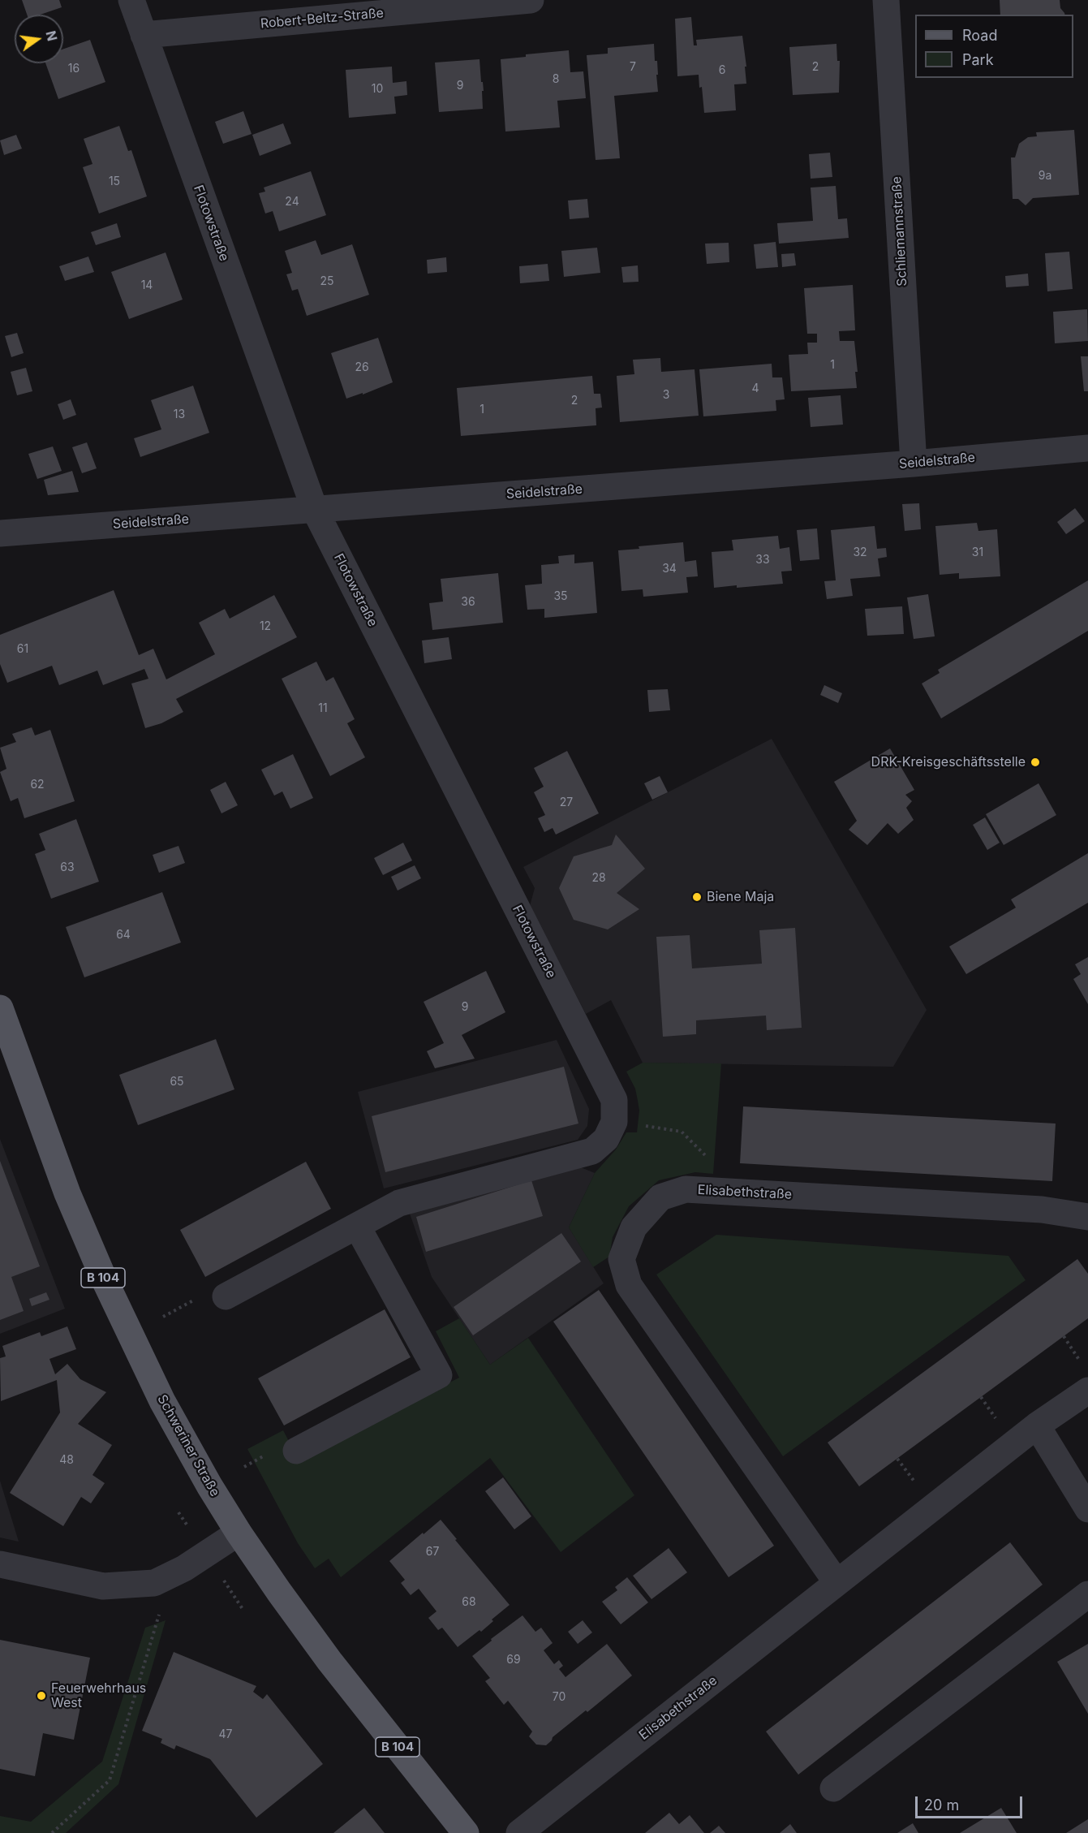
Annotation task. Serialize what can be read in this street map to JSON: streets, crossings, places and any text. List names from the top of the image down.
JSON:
{
  "streets": {
    "main road": ["B 104", "Schweriner Straße"],
    "street": [
      "Robert-Beltz-Straße",
      "Flotowstraße",
      "Schliemannstraße",
      "Seidelstraße",
      "Elisabethstraße"
    ]
  },
  "crossings": [
    ["Robert-Beltz-Straße", "Flotowstraße"],
    ["Flotowstraße", "Seidelstraße"],
    ["Schliemannstraße", "Seidelstraße"]
  ],
  "places": ["DRK-Kreisgeschäftsstelle", "Biene Maja", "Feuerwehrhaus West"],
  "house_numbers": [
    "7",
    "2",
    "16",
    "6",
    "8",
    "9",
    "10",
    "9a",
    "15",
    "24",
    "25",
    "14",
    "1",
    "26",
    "4",
    "3",
    "2",
    "1",
    "13",
    "32",
    "31",
    "33",
    "34",
    "35",
    "36",
    "12",
    "61",
    "11",
    "62",
    "27",
    "63",
    "28",
    "64",
    "9",
    "65",
    "48",
    "67",
    "68",
    "69",
    "70",
    "47"
  ],
  "legend": ["Road", "Park"],
  "scale_bar": "20 m",
  "north": "right"
}
